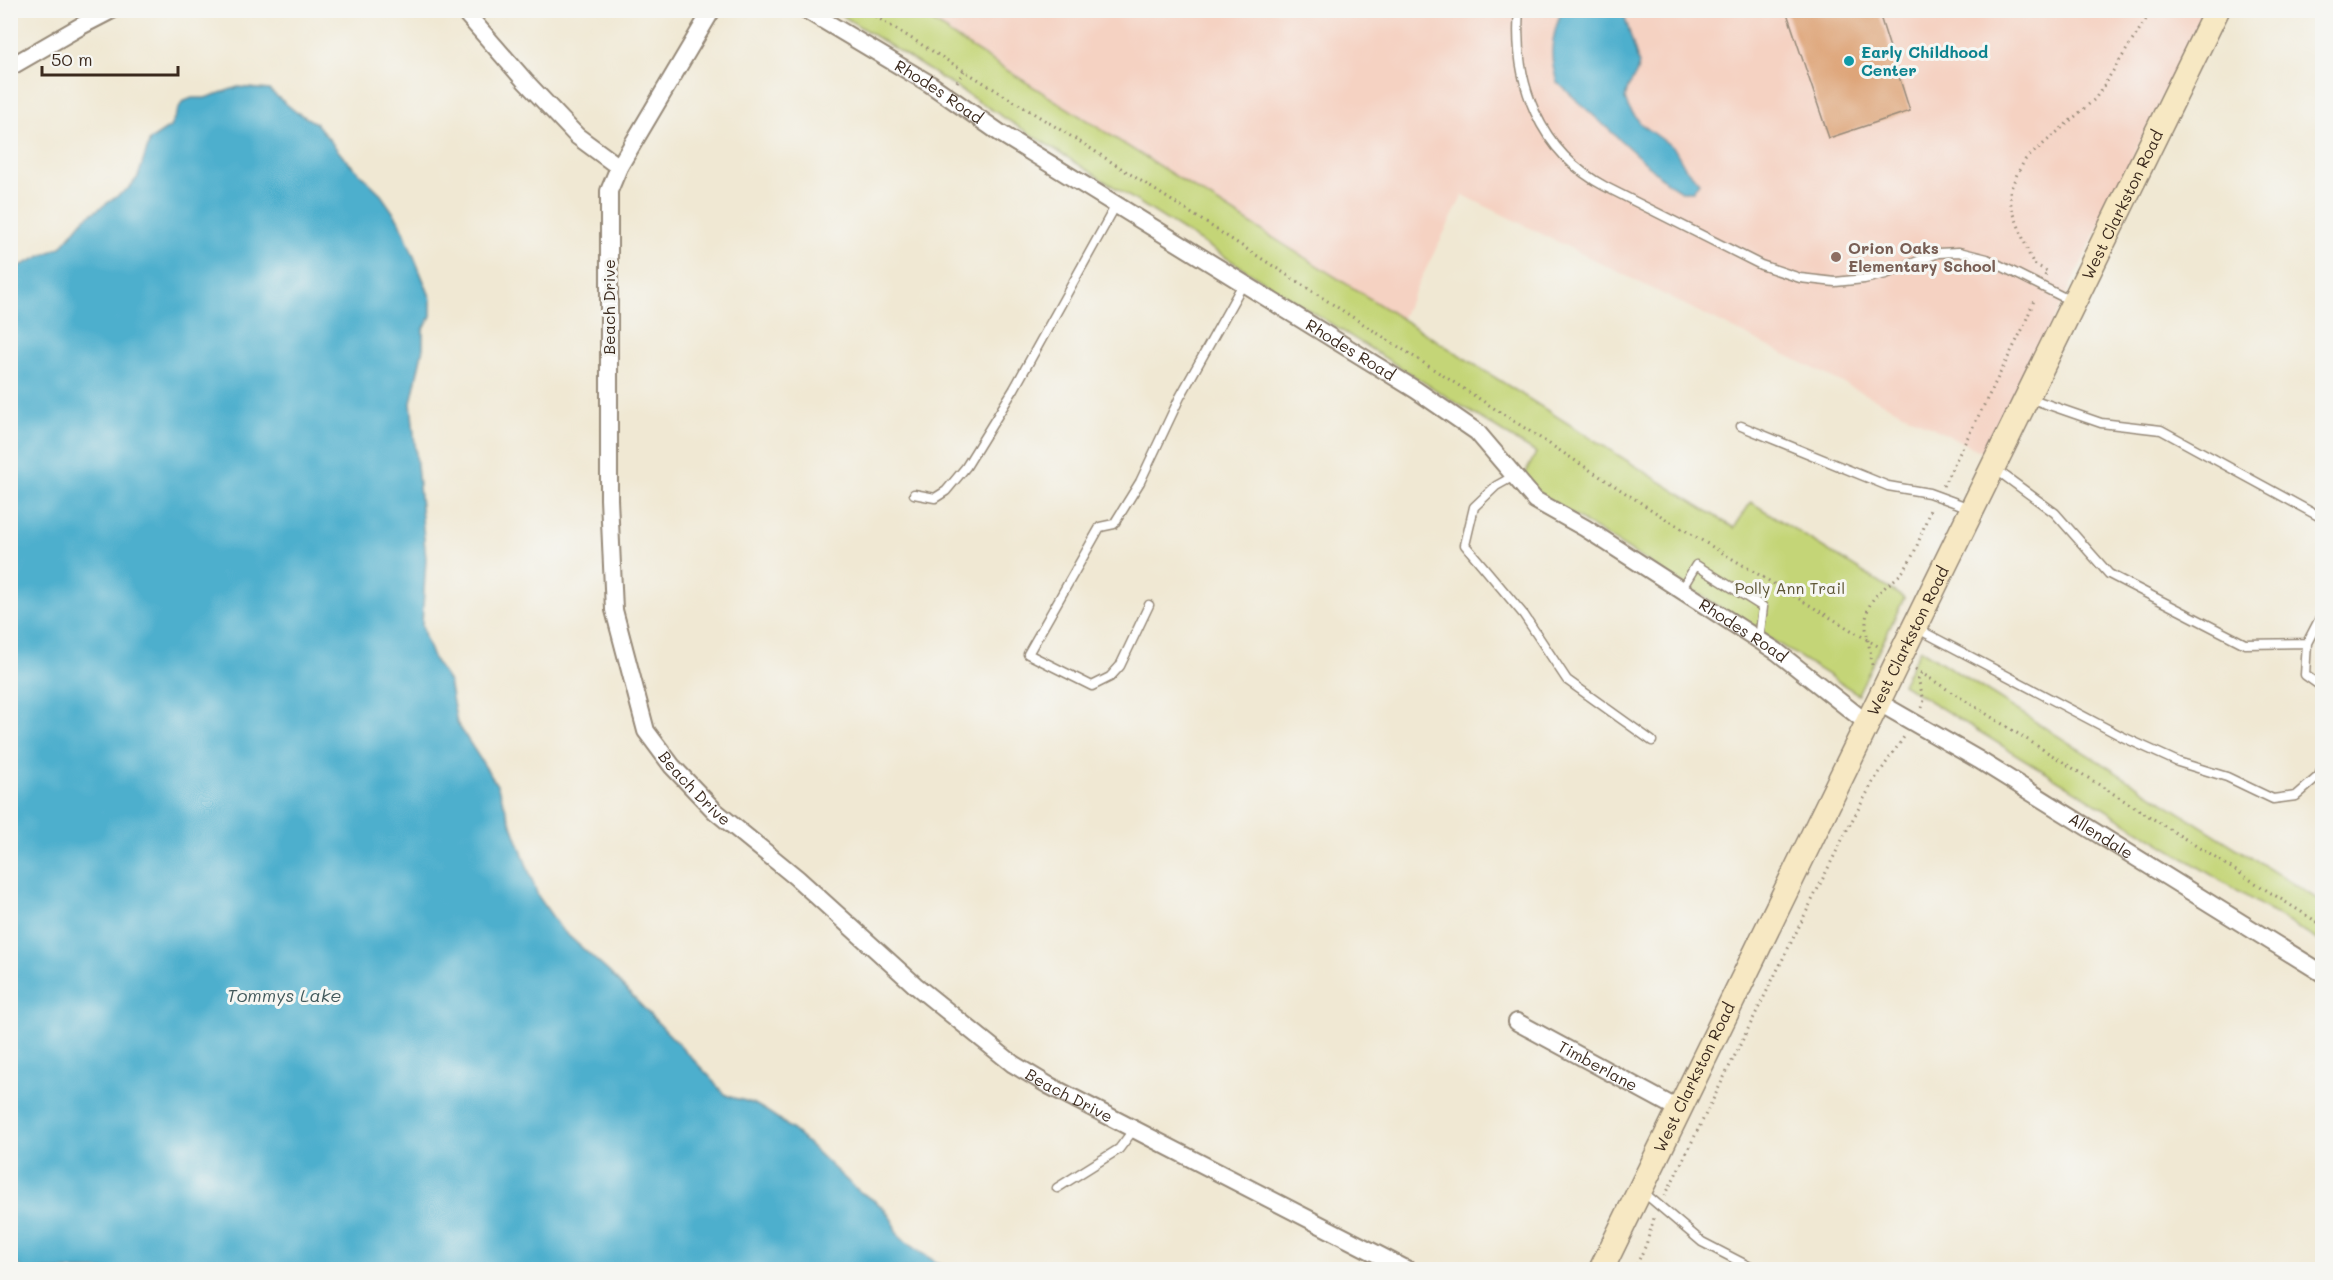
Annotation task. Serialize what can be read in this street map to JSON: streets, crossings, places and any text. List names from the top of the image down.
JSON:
{
  "streets": {
    "main road": ["West Clarkston Road"],
    "street": [
      "Rhodes Road",
      "Beach Drive",
      "Allendale",
      "Timberlane"
    ]
  },
  "crossings": [
    ["Rhodes Road", "West Clarkston Road"],
    ["Rhodes Road", "Allendale"],
    ["West Clarkston Road", "Allendale"],
    ["West Clarkston Road", "Timberlane"]
  ],
  "water": ["Tommys Lake"],
  "parks": ["Polly Ann Trail"],
  "places": ["Early Childhood Center", "Orion Oaks Elementary School"],
  "scale_bar": "50 m"
}
